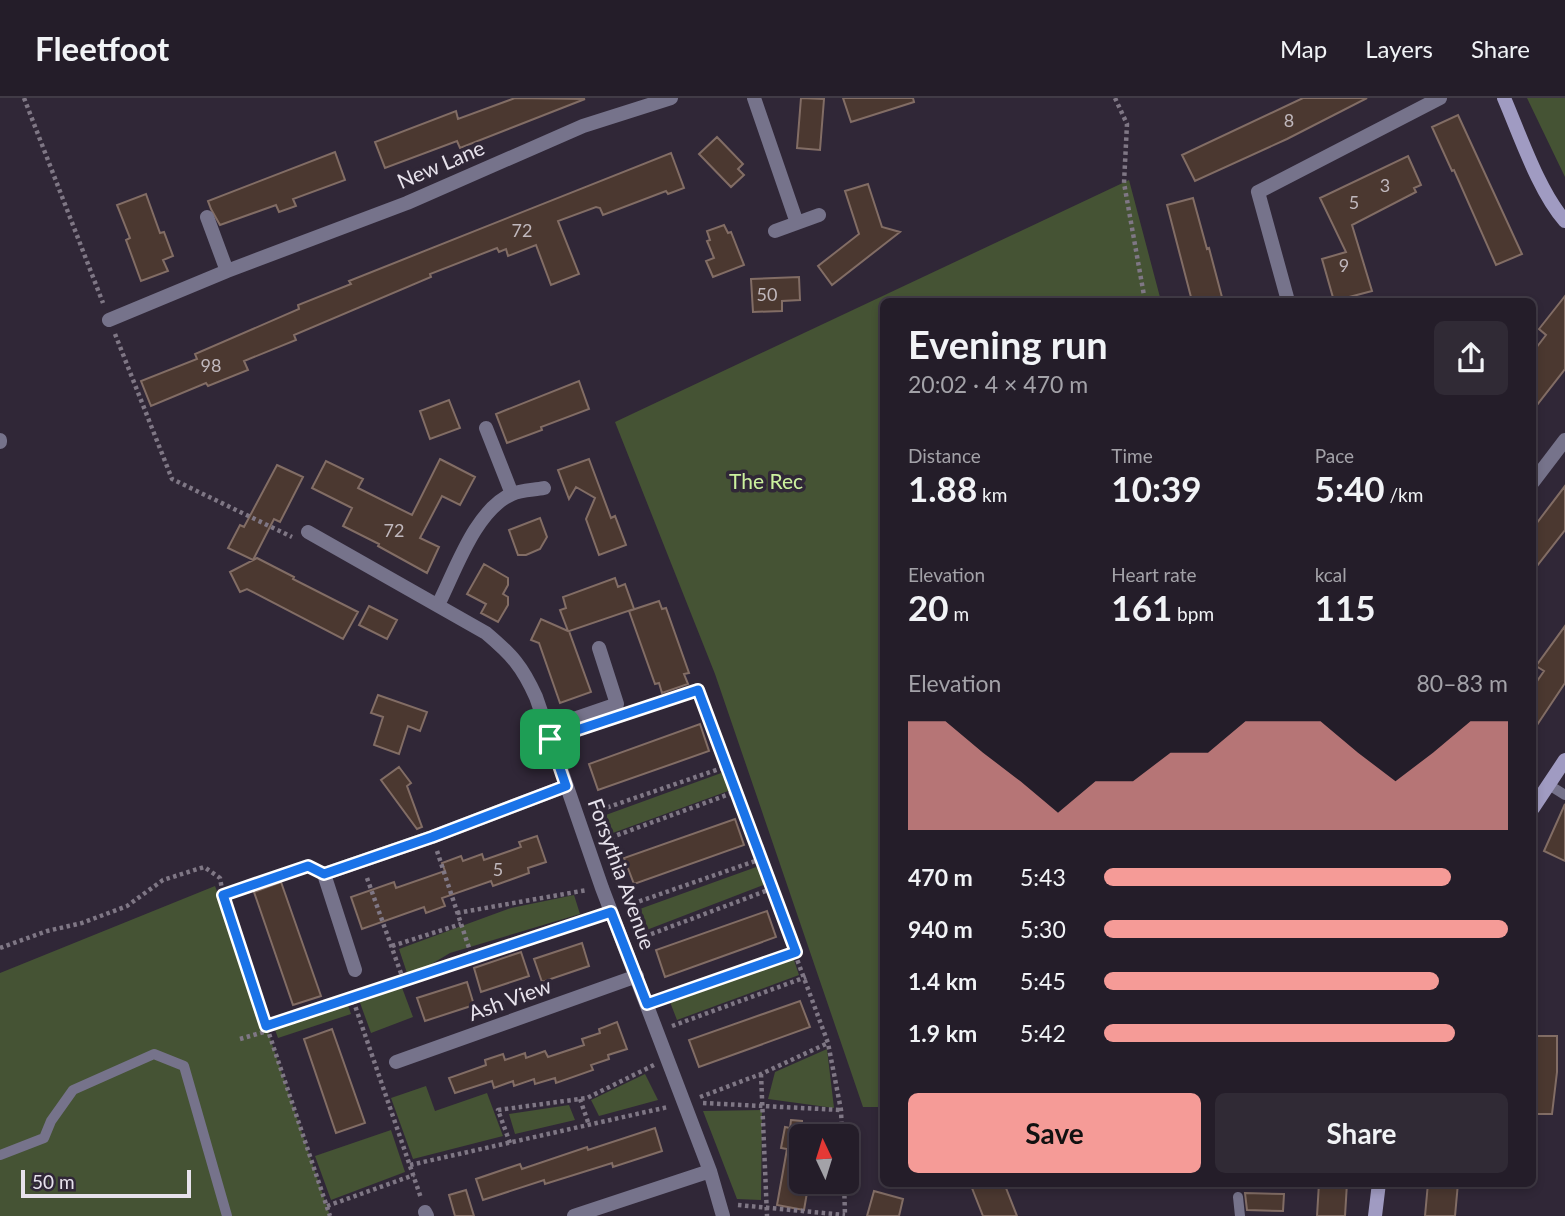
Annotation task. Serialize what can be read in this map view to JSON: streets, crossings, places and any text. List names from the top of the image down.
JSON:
{
  "streets": {
    "street": ["New Lane", "Forsythia Avenue", "Ash View"]
  },
  "crossings": [
    ["Forsythia Avenue", "Ash View"]
  ],
  "parks": ["The Rec"],
  "house_numbers": [
    "8",
    "3",
    "5",
    "72",
    "9",
    "50",
    "98",
    "72",
    "5"
  ],
  "scale_bar": "50 m",
  "north": "top",
  "page": {
    "header": "Fleetfoot",
    "nav": ["Map", "Layers", "Share"],
    "heading": ["Evening run", "20:02 · 4 × 470 m"],
    "stats": [
      ["Distance", "1.88 km"],
      ["Time", "10:39"],
      ["Pace", "5:40 /km"],
      ["Elevation", "20 m"],
      ["Heart rate", "161 bpm"],
      ["kcal", "115"]
    ],
    "chart": ["Elevation", "80–83 m"],
    "list": [
      {
        "name": "470 m",
        "note": "5:43"
      },
      {
        "name": "940 m",
        "note": "5:30"
      },
      {
        "name": "1.4 km",
        "note": "5:45"
      },
      {
        "name": "1.9 km",
        "note": "5:42"
      }
    ],
    "buttons": ["Save", "Share"],
    "scale": "50 m"
  }
}
